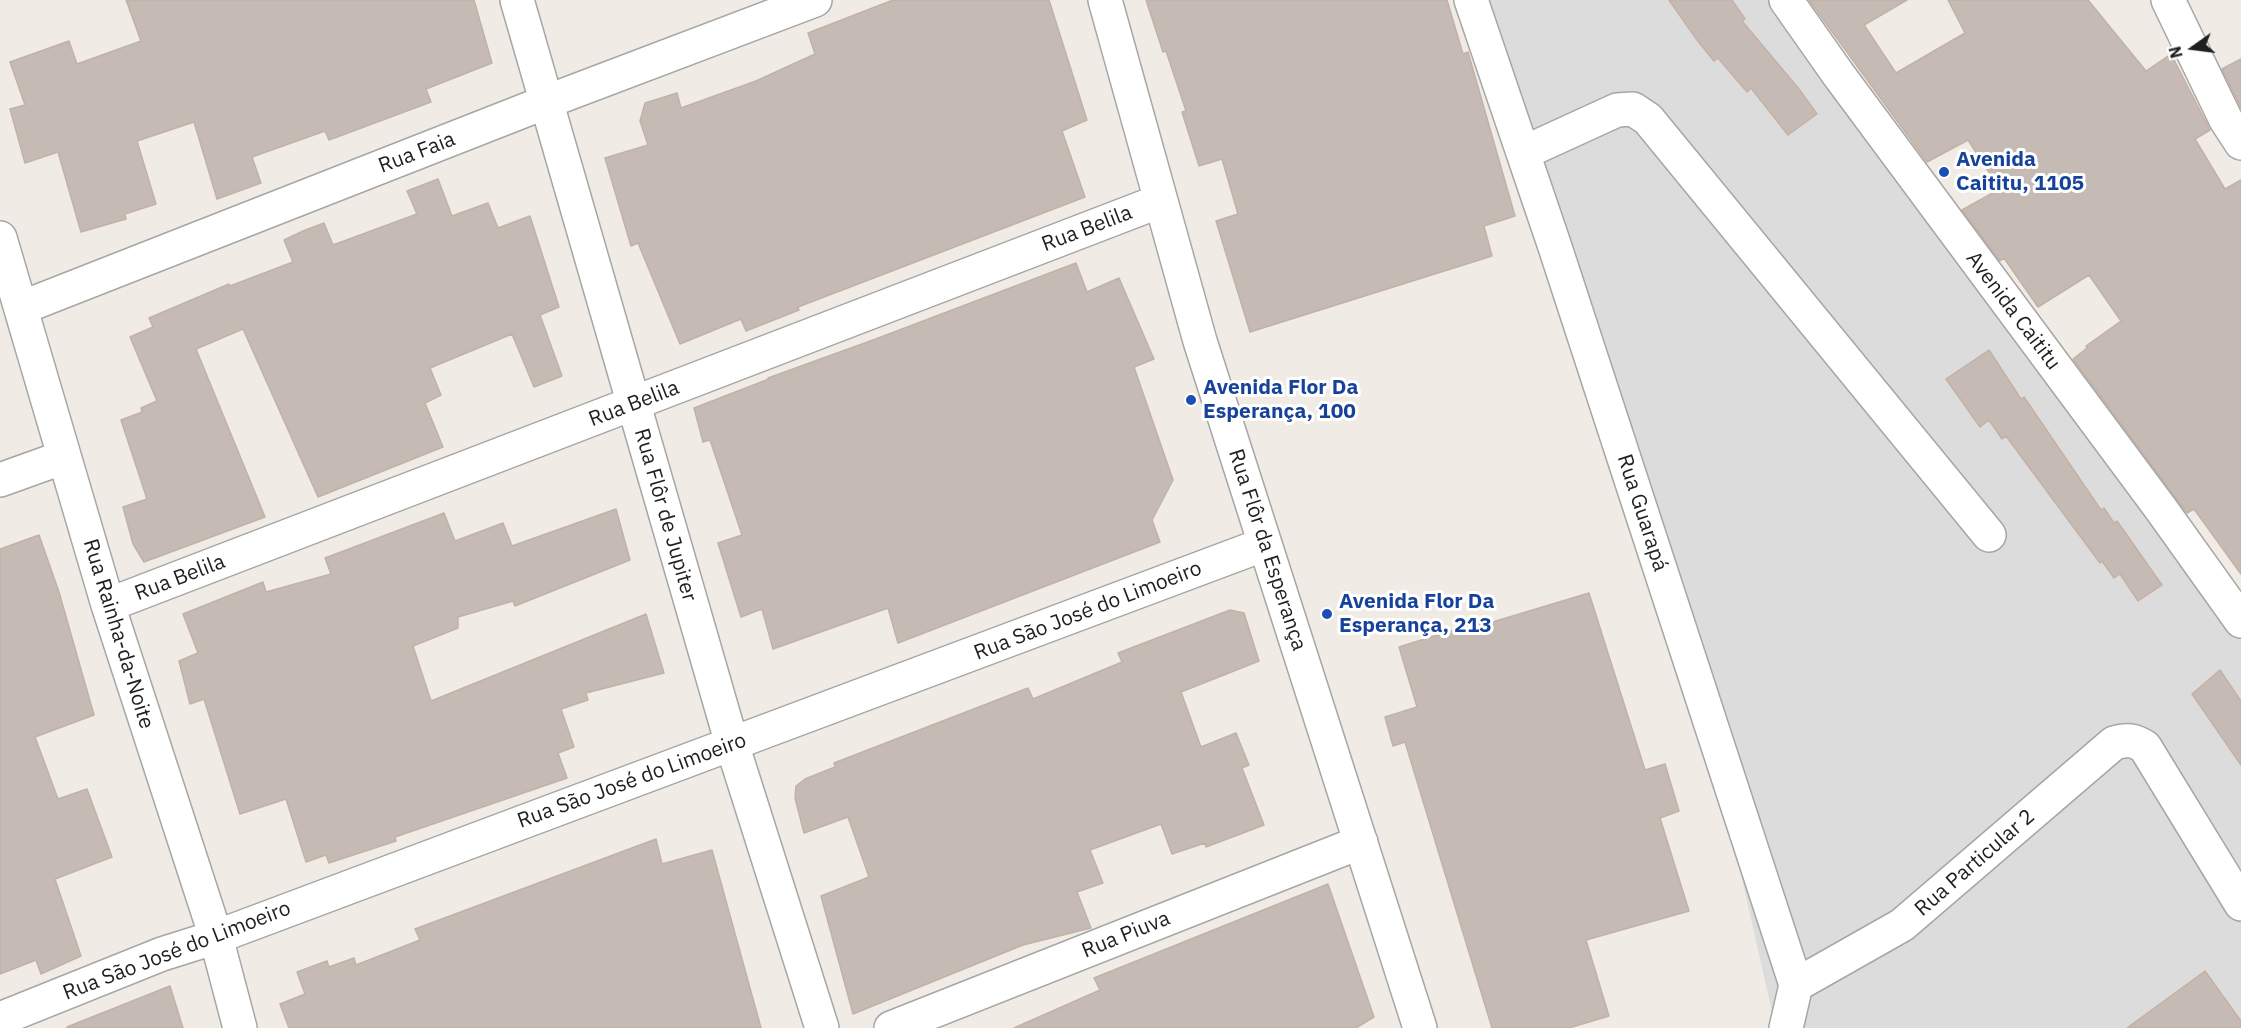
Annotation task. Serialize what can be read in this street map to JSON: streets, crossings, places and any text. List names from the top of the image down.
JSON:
{
  "streets": {
    "street": [
      "Rua Faia",
      "Rua Belila",
      "Avenida Caititu",
      "Rua Guarapá",
      "Rua Flôr de Jupiter",
      "Rua Flôr da Esperança",
      "Rua São José do Limoeiro",
      "Rua Rainha-da-Noite",
      "Rua Particular 2",
      "Rua Piuva"
    ]
  },
  "crossings": [
    ["Rua Faia", "Rua Flôr de Jupiter"],
    ["Rua Faia", "Rua Rainha-da-Noite"],
    ["Rua Belila", "Rua Flôr de Jupiter"],
    ["Rua Belila", "Rua Flôr da Esperança"],
    ["Rua Belila", "Rua Rainha-da-Noite"],
    ["Rua Guarapá", "Rua Particular 2"],
    ["Rua Flôr de Jupiter", "Rua São José do Limoeiro"],
    ["Rua Flôr da Esperança", "Rua São José do Limoeiro"],
    ["Rua Flôr da Esperança", "Rua Piuva"],
    ["Rua São José do Limoeiro", "Rua Rainha-da-Noite"]
  ],
  "places": ["Avenida Caititu, 1105", "Avenida Flor Da Esperança, 100", "Avenida Flor Da Esperança, 213"],
  "north": "left"
}
